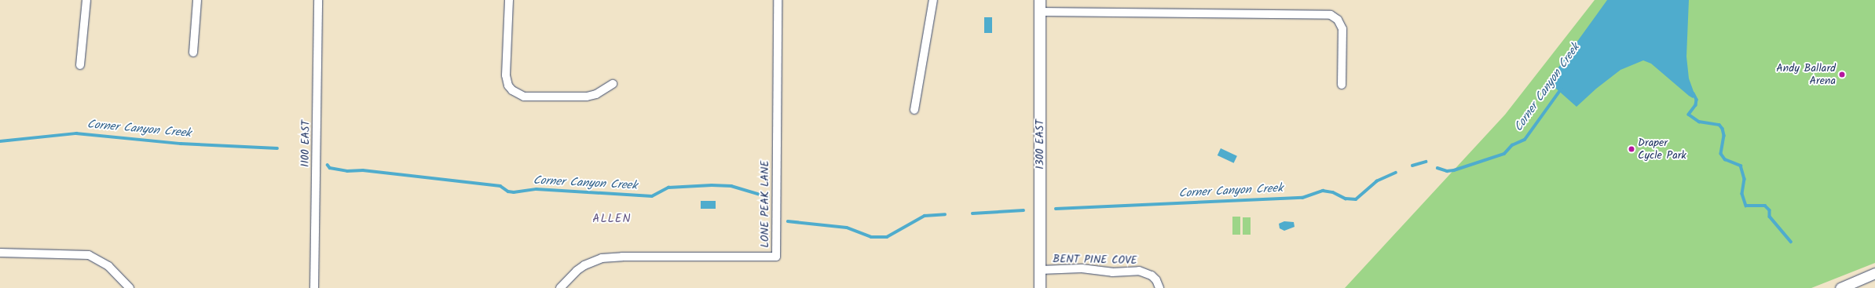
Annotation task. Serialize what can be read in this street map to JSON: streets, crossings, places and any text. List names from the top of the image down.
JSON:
{
  "streets": {
    "main road": ["1300 EAST"],
    "street": ["1100 EAST", "LONE PEAK LANE", "BENT PINE COVE"]
  },
  "crossings": [
    ["1300 EAST", "BENT PINE COVE"]
  ],
  "districts": ["ALLEN"],
  "water": ["Corner Canyon Creek"],
  "places": ["Andy Ballard Arena", "Draper Cycle Park"]
}
